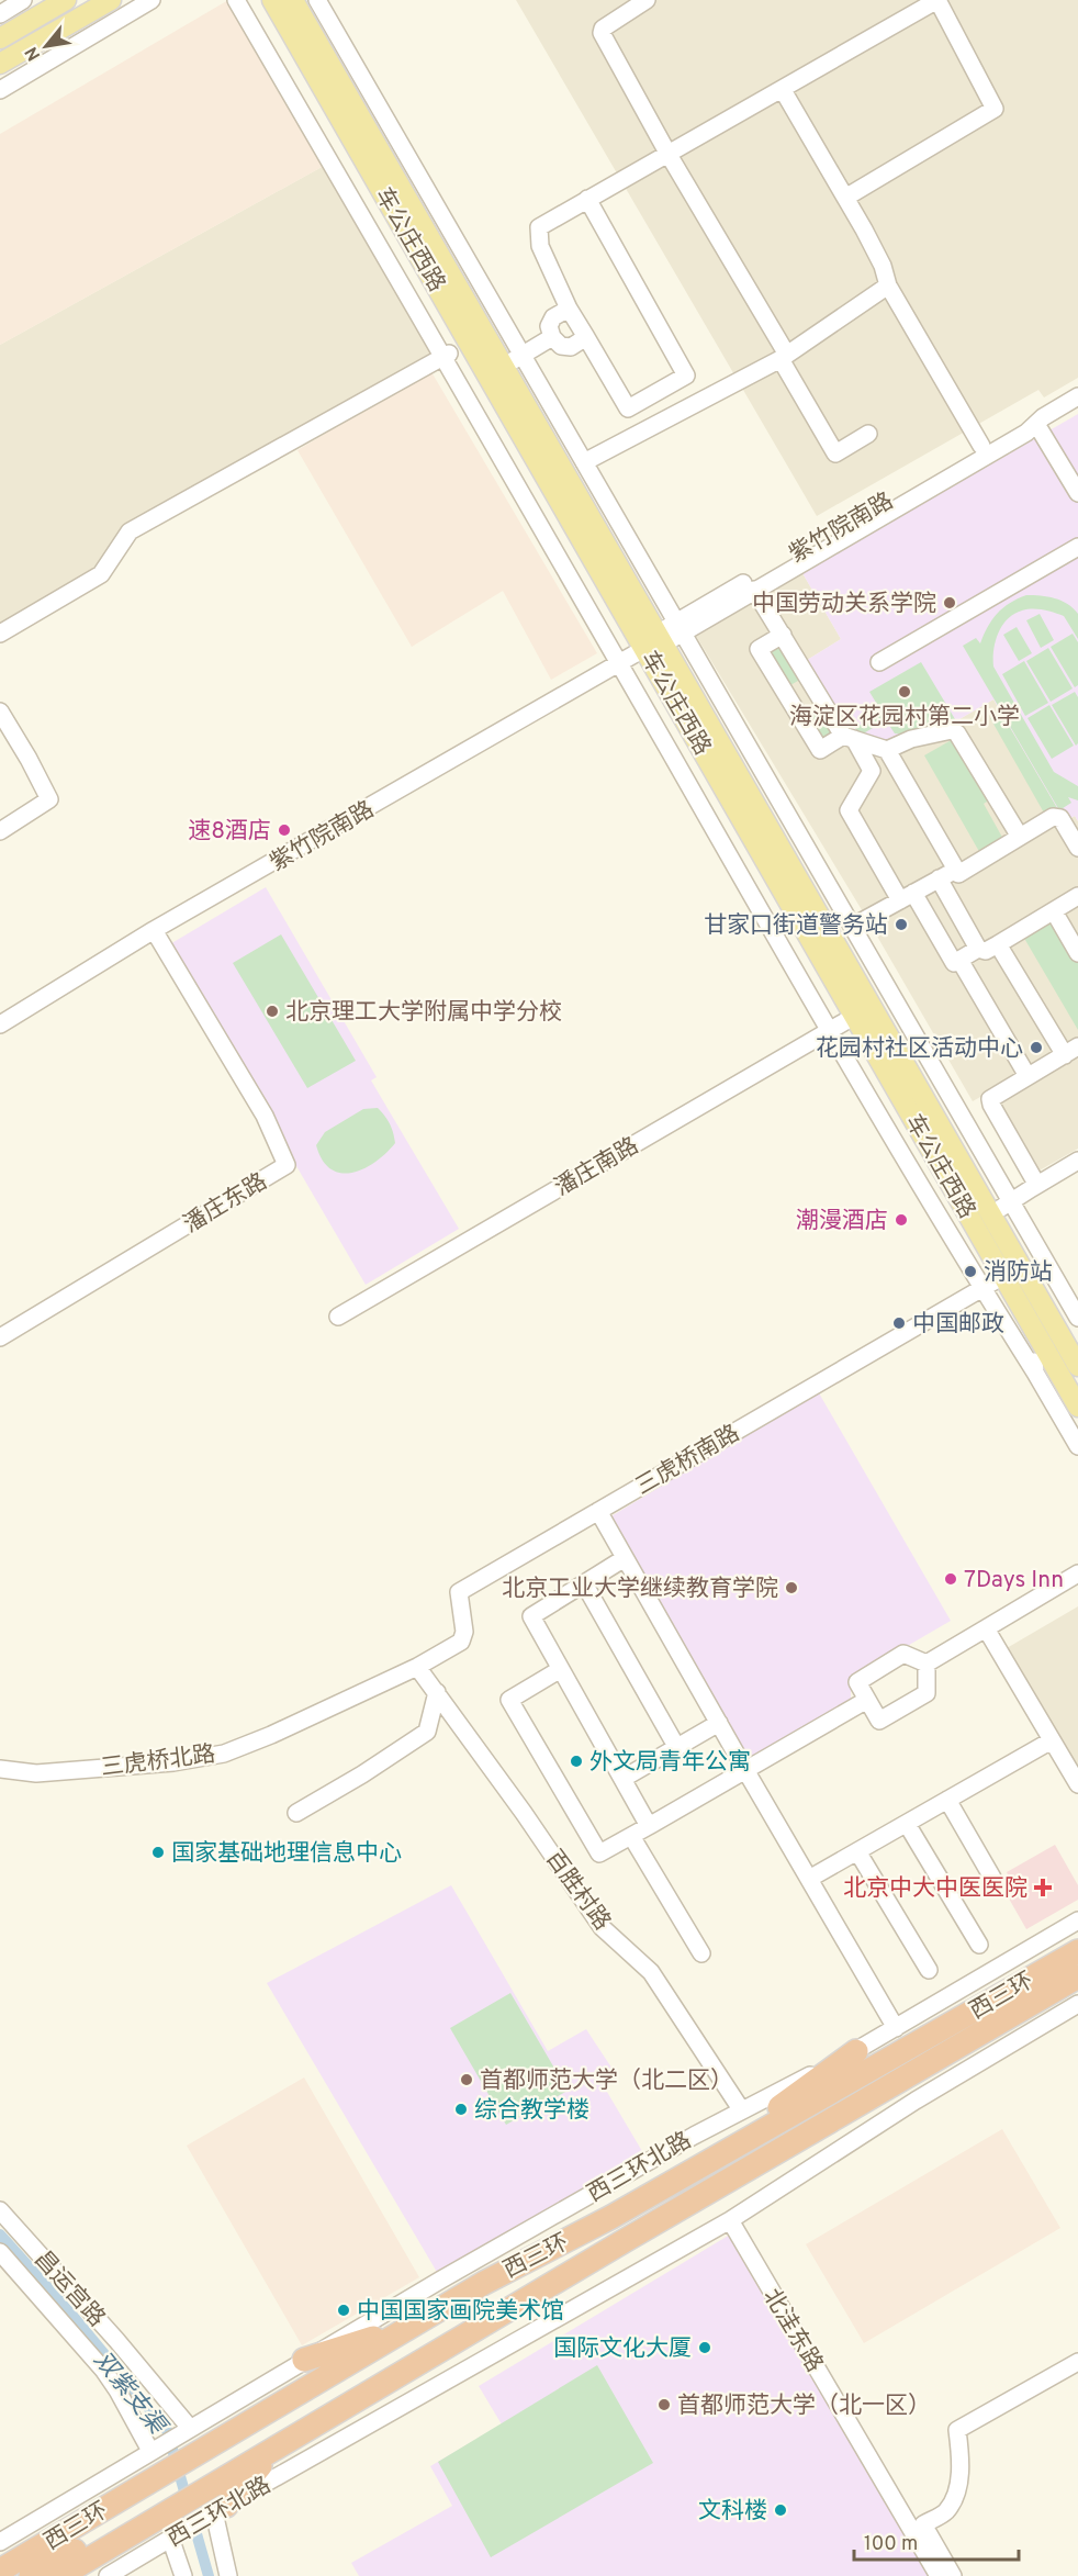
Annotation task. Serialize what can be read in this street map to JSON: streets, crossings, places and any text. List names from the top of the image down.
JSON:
{
  "streets": {
    "highway": ["西三环"],
    "main road": ["车公庄西路"],
    "street": [
      "紫竹院南路",
      "潘庄南路",
      "潘庄东路",
      "三虎桥南路",
      "三虎桥北路",
      "百胜村路",
      "西三环北路",
      "昌运宫路",
      "北洼东路"
    ]
  },
  "crossings": [
    ["车公庄西路", "紫竹院南路"],
    ["车公庄西路", "潘庄南路"],
    ["车公庄西路", "三虎桥南路"],
    ["紫竹院南路", "潘庄东路"],
    ["三虎桥南路", "三虎桥北路"],
    ["三虎桥南路", "百胜村路"],
    ["三虎桥北路", "百胜村路"],
    ["百胜村路", "西三环北路"],
    ["西三环北路", "昌运宫路"],
    ["西三环北路", "北洼东路"]
  ],
  "water": ["双紫支渠"],
  "places": {
    "other": [
      "中国劳动关系学院",
      "海淀区花园村第二小学",
      "速8酒店",
      "甘家口街道警务站",
      "北京理工大学附属中学分校",
      "花园村社区活动中心",
      "潮漫酒店",
      "消防站",
      "中国邮政",
      "7Days Inn",
      "北京工业大学继续教育学院",
      "外文局青年公寓",
      "国家基础地理信息中心",
      "首都师范大学（北二区）",
      "综合教学楼",
      "中国国家画院美术馆",
      "国际文化大厦",
      "首都师范大学（北一区）",
      "文科楼"
    ],
    "health": ["北京中大中医医院"]
  },
  "scale_bar": "100 m",
  "north": "bottom left"
}
